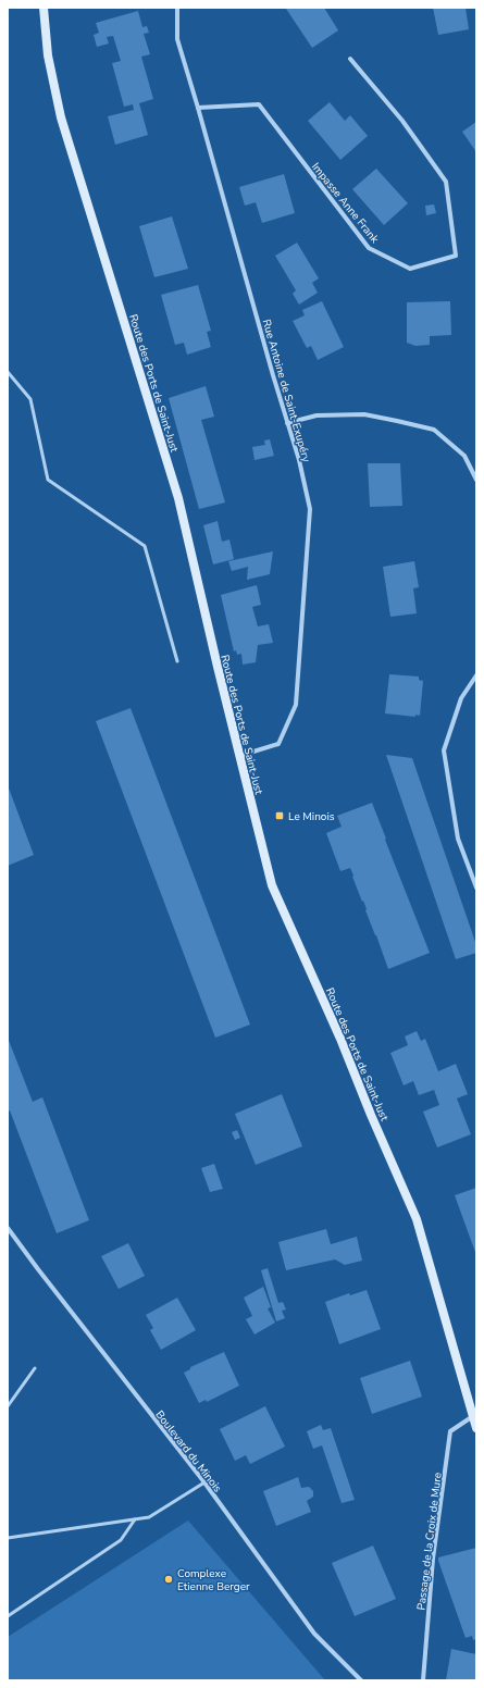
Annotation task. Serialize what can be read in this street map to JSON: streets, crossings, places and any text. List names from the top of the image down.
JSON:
{
  "streets": {
    "main road": ["Route des Ports de Saint-Just"],
    "street": [
      "Impasse Anne Frank",
      "Rue Antoine de Saint-Exupéry",
      "Boulevard du Minois",
      "Passage de la Croix de Mure"
    ]
  },
  "crossings": [
    ["Impasse Anne Frank", "Rue Antoine de Saint-Exupéry"],
    ["Route des Ports de Saint-Just", "Rue Antoine de Saint-Exupéry"],
    ["Route des Ports de Saint-Just", "Passage de la Croix de Mure"]
  ],
  "places": {
    "transit": ["Le Minois"],
    "other": ["Complexe Etienne Berger"]
  }
}
